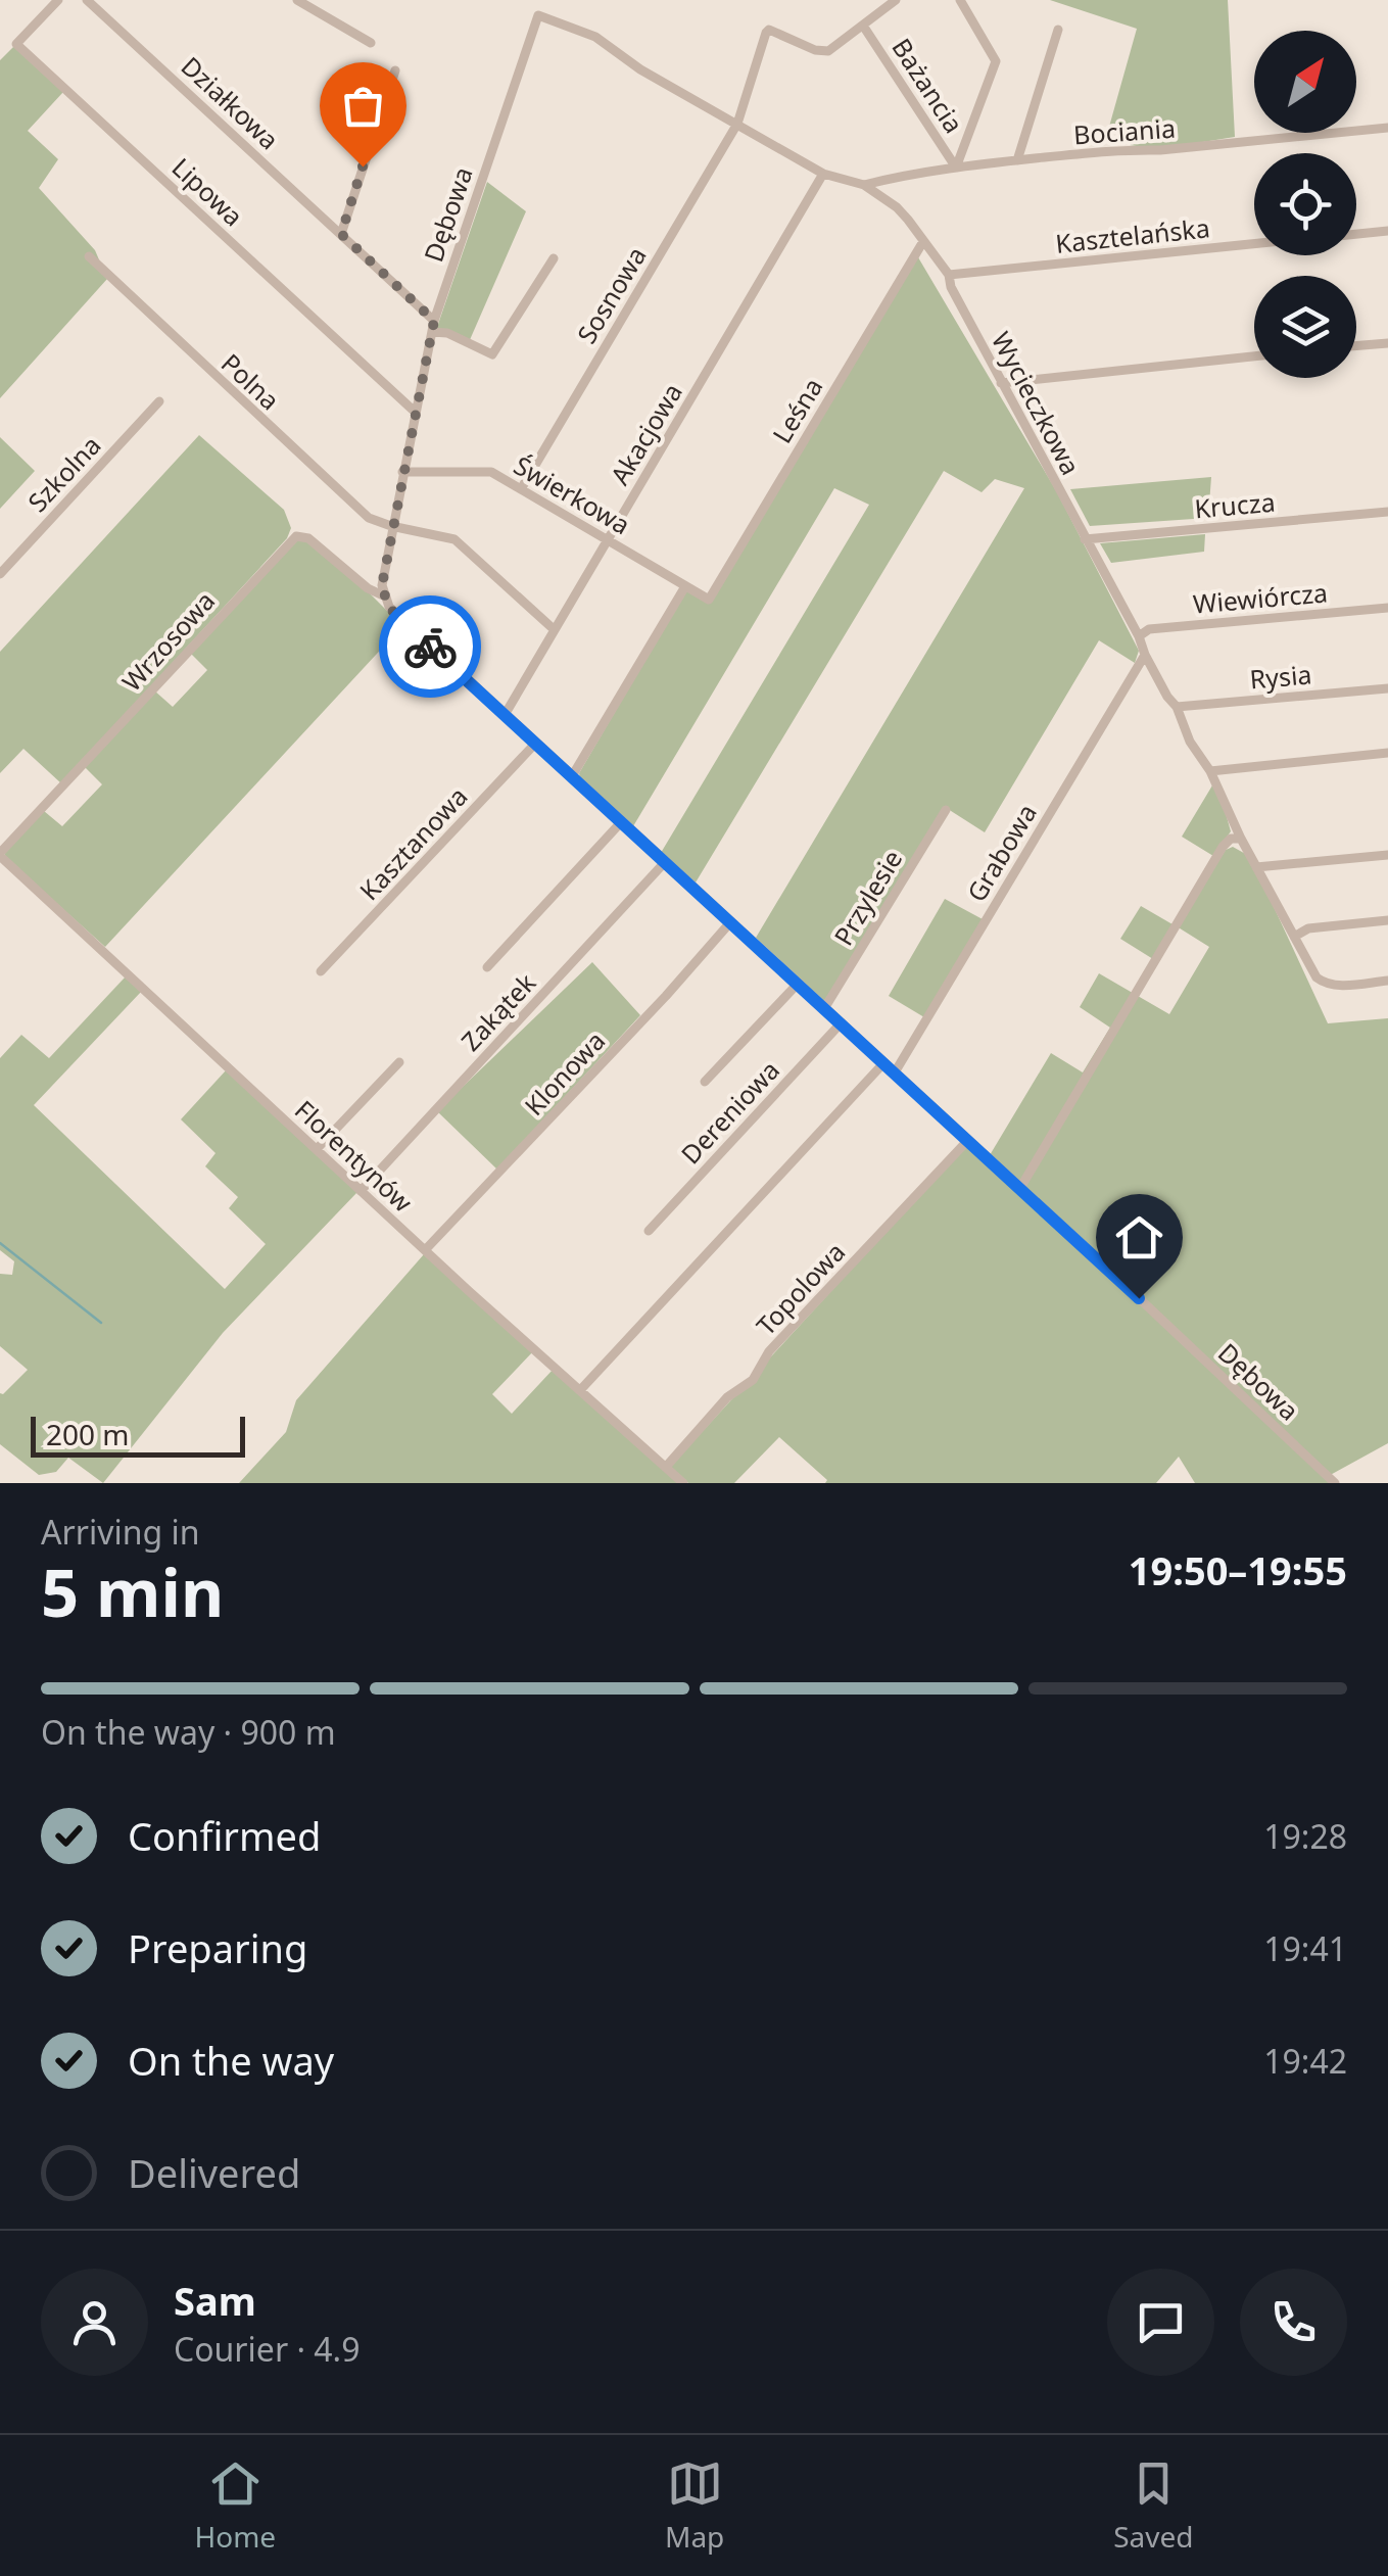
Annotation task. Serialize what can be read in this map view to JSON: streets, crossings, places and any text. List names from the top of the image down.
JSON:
{
  "streets": {
    "street": [
      "Bażancia",
      "Działkowa",
      "Bociania",
      "Lipowa",
      "Dębowa",
      "Kasztelańska",
      "Sosnowa",
      "Polna",
      "Wycieczkowa",
      "Leśna",
      "Akacjowa",
      "Szkolna",
      "Świerkowa",
      "Krucza",
      "Wiewiórcza",
      "Wrzosowa",
      "Rysia",
      "Kasztanowa",
      "Grabowa",
      "Przylesie",
      "Zakątek",
      "Klonowa",
      "Dereniowa",
      "Florentynów",
      "Topolowa"
    ]
  },
  "crossings": [
    ["Bażancia", "Bociania"],
    ["Bażancia", "Sosnowa"],
    ["Bażancia", "Wycieczkowa"],
    ["Działkowa", "Dębowa"],
    ["Bociania", "Wycieczkowa"],
    ["Lipowa", "Dębowa"],
    ["Dębowa", "Polna"],
    ["Dębowa", "Wycieczkowa"],
    ["Dębowa", "Akacjowa"],
    ["Dębowa", "Świerkowa"],
    ["Dębowa", "Wrzosowa"],
    ["Dębowa", "Kasztanowa"],
    ["Dębowa", "Grabowa"],
    ["Dębowa", "Przylesie"],
    ["Dębowa", "Zakątek"],
    ["Dębowa", "Klonowa"],
    ["Dębowa", "Dereniowa"],
    ["Dębowa", "Topolowa"],
    ["Kasztelańska", "Wycieczkowa"],
    ["Sosnowa", "Wycieczkowa"],
    ["Sosnowa", "Świerkowa"],
    ["Wycieczkowa", "Leśna"],
    ["Wycieczkowa", "Akacjowa"],
    ["Wycieczkowa", "Krucza"],
    ["Wycieczkowa", "Wiewiórcza"],
    ["Wycieczkowa", "Rysia"],
    ["Wycieczkowa", "Grabowa"],
    ["Leśna", "Świerkowa"],
    ["Akacjowa", "Świerkowa"],
    ["Wrzosowa", "Florentynów"],
    ["Zakątek", "Florentynów"],
    ["Klonowa", "Florentynów"],
    ["Florentynów", "Topolowa"]
  ],
  "scale_bar": "200 m",
  "north": "top right",
  "page": {
    "scale": "200 m",
    "heading": ["5 min", "Arriving in", "19:50–19:55"],
    "panel": ["Sam", "Courier · 4.9"],
    "bar": "On the way · 900 m",
    "list": [
      ["Confirmed", "19:28"],
      ["Preparing", "19:41"],
      ["On the way", "19:42"],
      "Delivered"
    ],
    "tabs": ["Home", "Map", "Saved"]
  }
}
